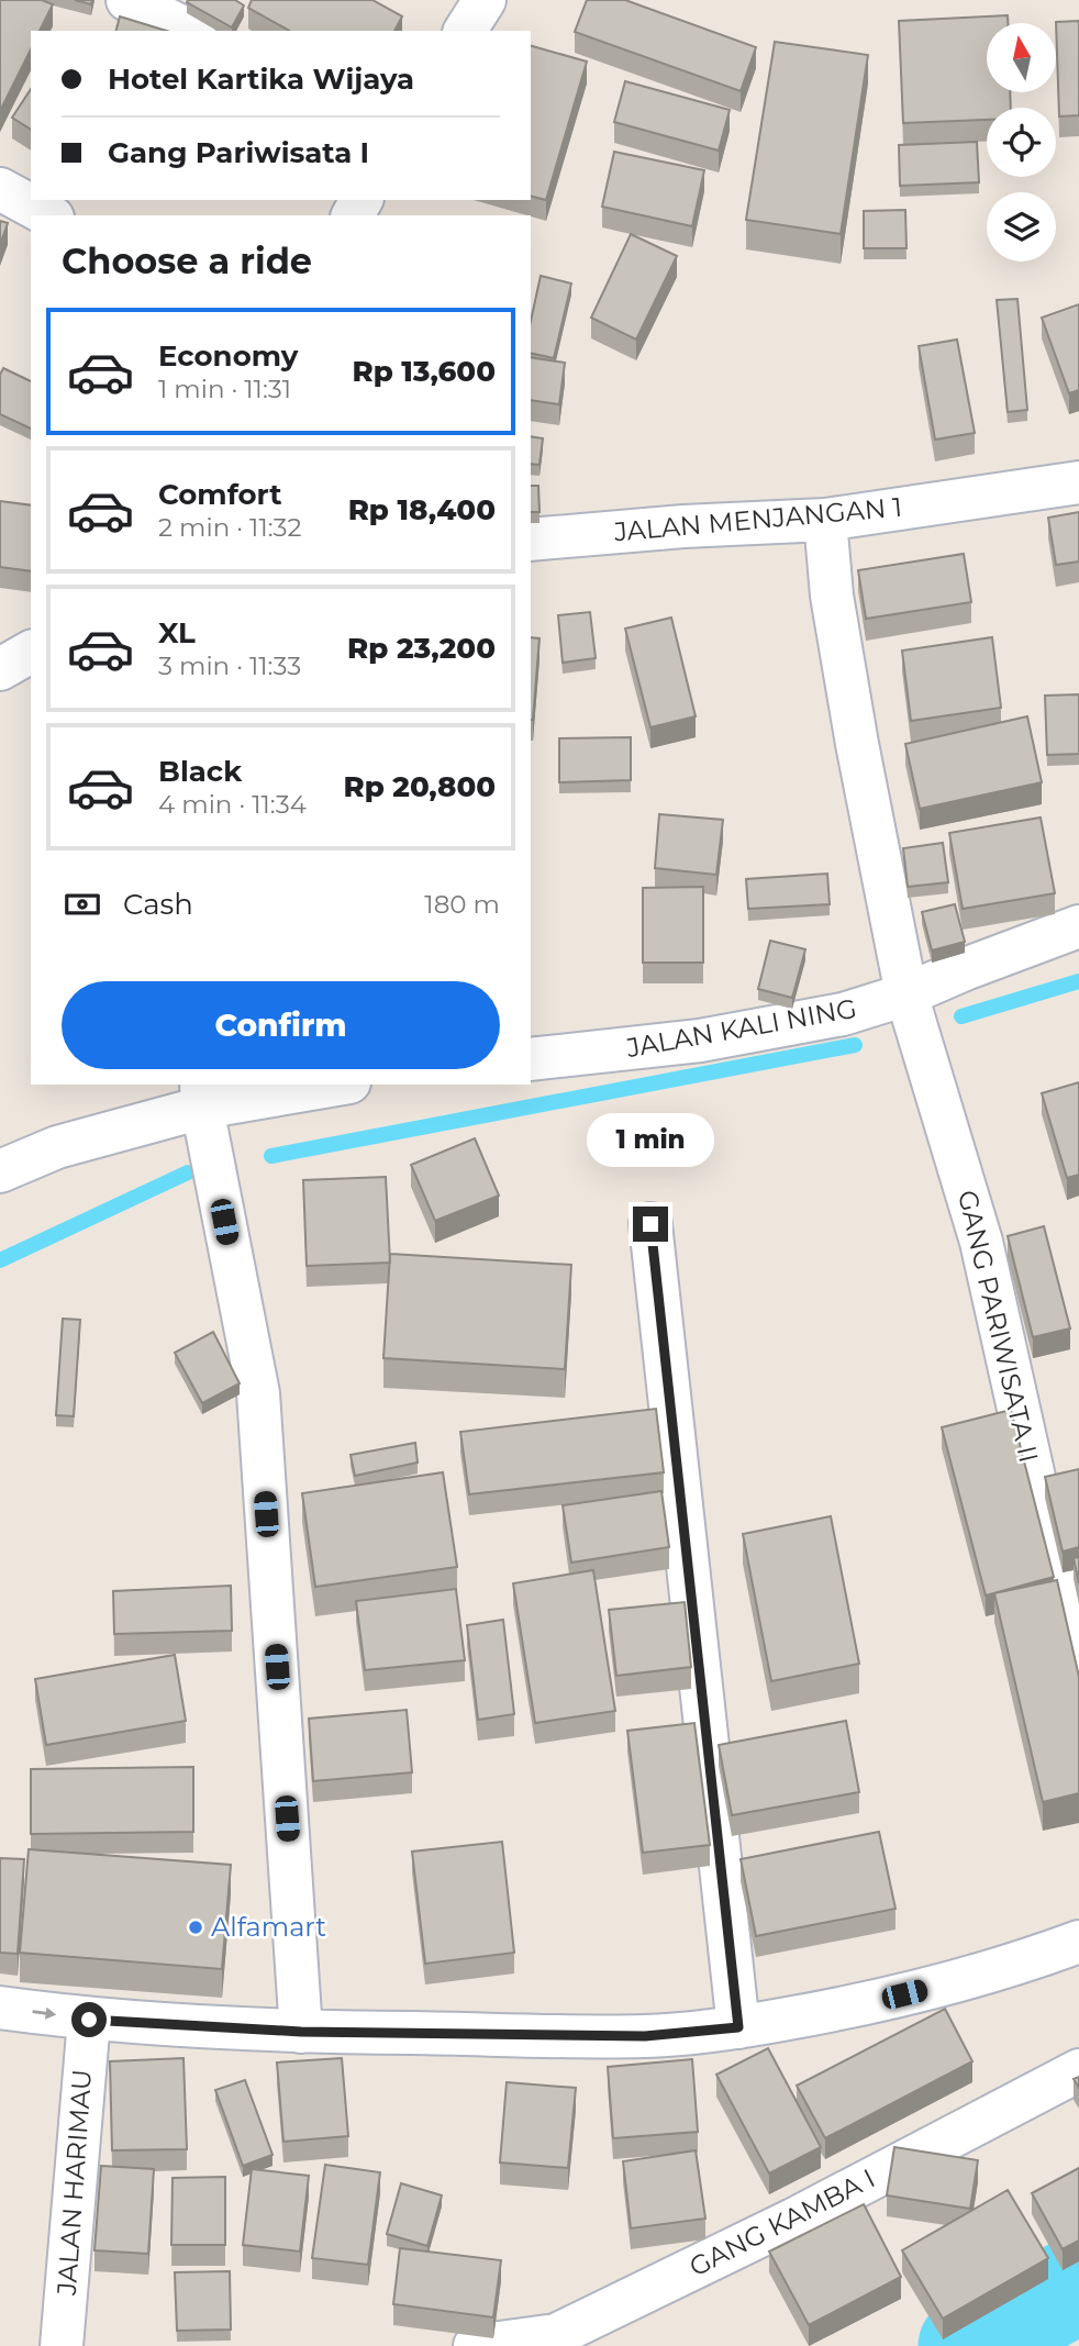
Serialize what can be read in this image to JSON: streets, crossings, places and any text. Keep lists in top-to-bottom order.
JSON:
{
  "streets": {
    "street": [
      "JALAN MENJANGAN 1",
      "JALAN KALI NING",
      "GANG PARIWISATA II",
      "JALAN HARIMAU",
      "GANG KAMBA I"
    ]
  },
  "crossings": [
    ["JALAN MENJANGAN 1", "GANG PARIWISATA II"],
    ["JALAN KALI NING", "GANG PARIWISATA II"]
  ],
  "places": ["Alfamart"],
  "north": "top",
  "page": {
    "banner": ["Hotel Kartika Wijaya", "Gang Pariwisata I"],
    "heading": "Choose a ride",
    "list": [
      {
        "name": "Economy",
        "note": "1 min · 11:31",
        "value": "Rp 13,600"
      },
      {
        "name": "Comfort",
        "note": "2 min · 11:32",
        "value": "Rp 18,400"
      },
      {
        "name": "XL",
        "note": "3 min · 11:33",
        "value": "Rp 23,200"
      },
      {
        "name": "Black",
        "note": "4 min · 11:34",
        "value": "Rp 20,800"
      }
    ],
    "pay": ["Cash", "180 m"],
    "buttons": "Confirm",
    "bubble": "1 min"
  }
}
